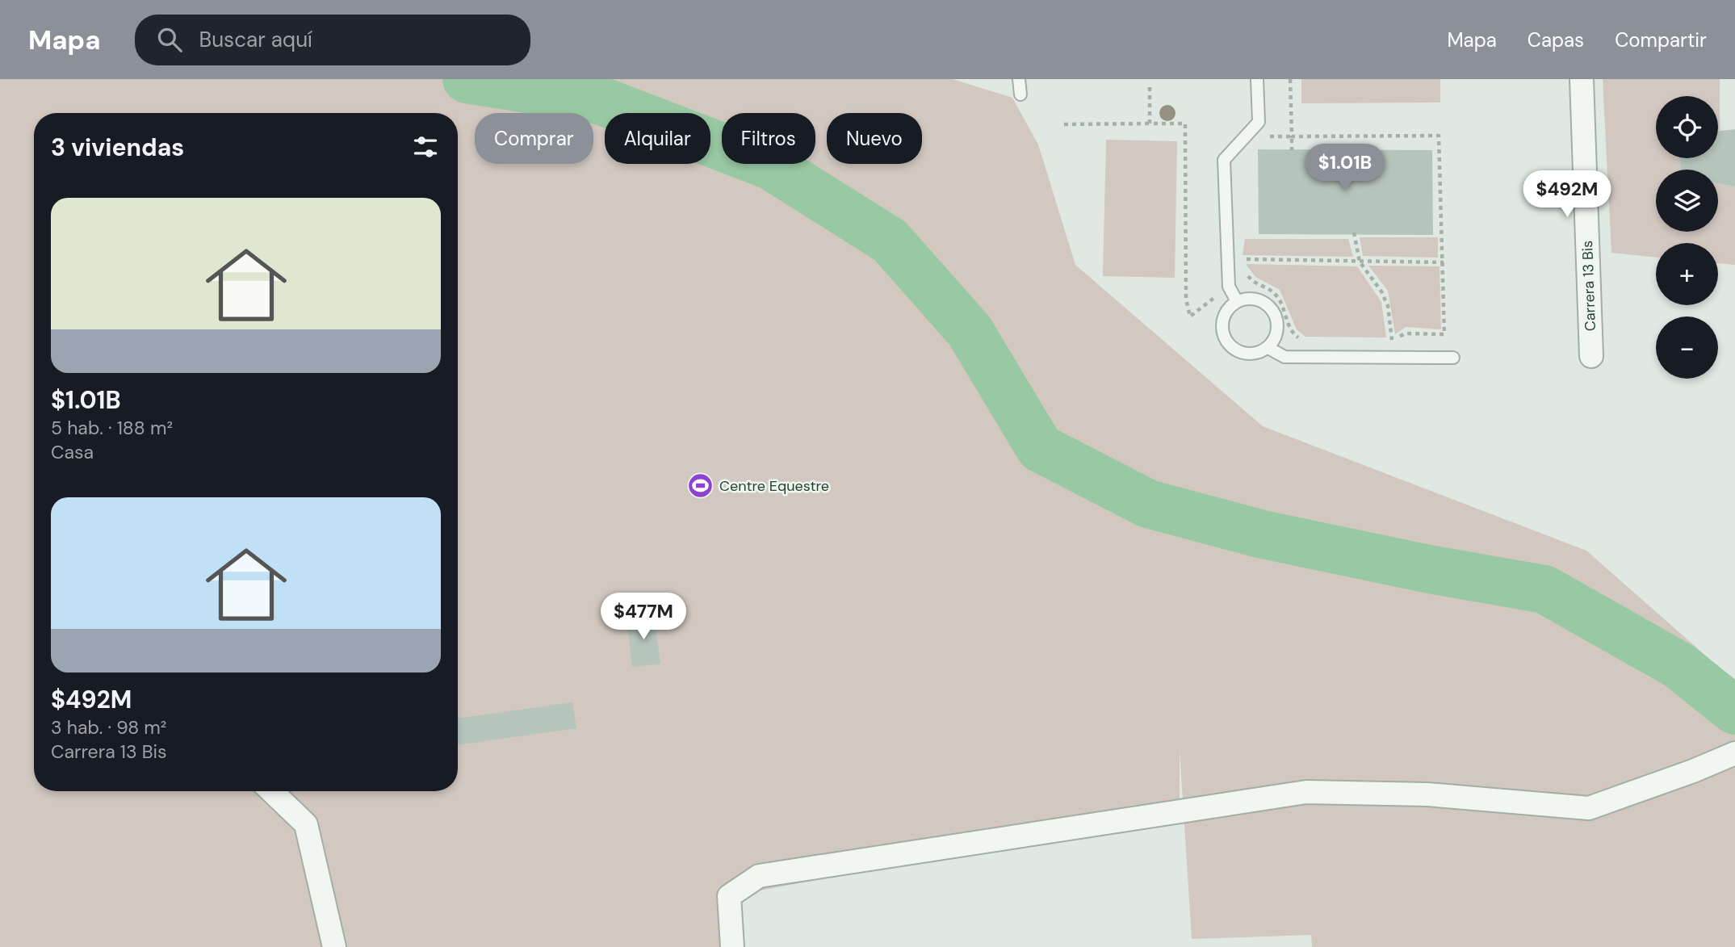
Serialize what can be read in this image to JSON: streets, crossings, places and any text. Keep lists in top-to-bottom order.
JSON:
{
  "streets": {
    "street": ["Carrera 13 Bis"]
  },
  "places": {
    "sports": ["Centre Equestre"]
  },
  "page": {
    "header": "Mapa",
    "search": "Buscar aquí",
    "nav": ["Mapa", "Capas", "Compartir"],
    "map_buttons": ["+", "−"],
    "chip": [
      "Comprar",
      "Alquilar",
      "Filtros",
      "Nuevo"
    ],
    "heading": "3 viviendas",
    "price": ["$1.01B", "$492M", "$477M"],
    "list": [
      {
        "name": "$1.01B",
        "note": "5 hab. · 188 m² · Casa"
      },
      {
        "name": "$492M",
        "note": "3 hab. · 98 m² · Carrera 13 Bis"
      }
    ]
  }
}
